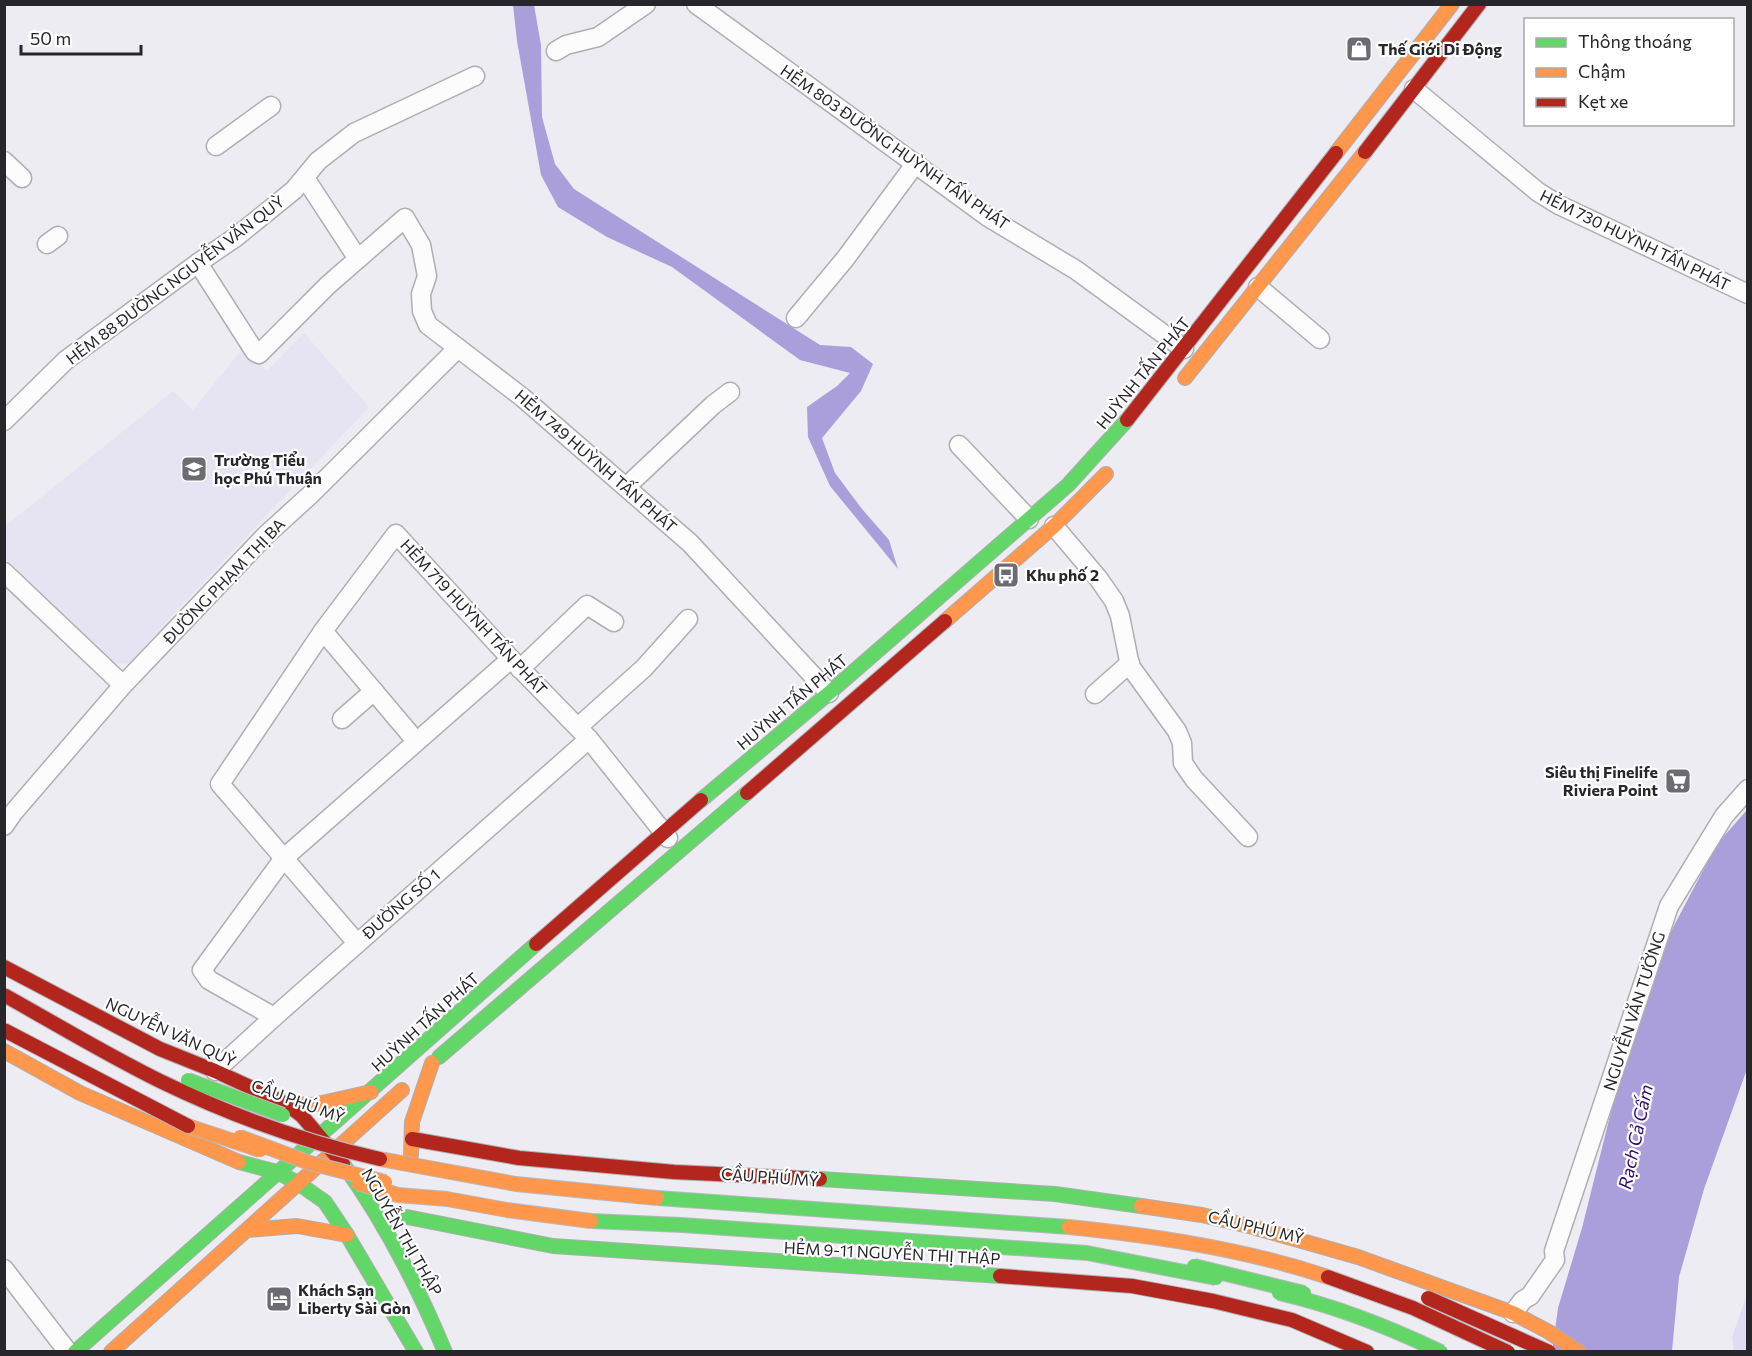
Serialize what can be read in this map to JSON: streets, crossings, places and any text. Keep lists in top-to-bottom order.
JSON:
{
  "streets": {
    "main road": [
      "HUỲNH TẤN PHÁT",
      "NGUYỄN VĂN QUỲ",
      "CẦU PHÚ MỸ",
      "NGUYỄN THỊ THẬP",
      "HẺM 9-11 NGUYỄN THỊ THẬP"
    ],
    "street": [
      "HẺM 803 ĐƯỜNG HUỲNH TẤN PHÁT",
      "HẺM 730 HUỲNH TẤN PHÁT",
      "HẺM 88 ĐƯỜNG NGUYỄN VĂN QUỲ",
      "HẺM 749 HUỲNH TẤN PHÁT",
      "ĐƯỜNG PHẠM THỊ BA",
      "HẺM 719 HUỲNH TẤN PHÁT",
      "ĐƯỜNG SỐ 1",
      "NGUYỄN VĂN TƯỞNG"
    ]
  },
  "crossings": [
    ["HẺM 803 ĐƯỜNG HUỲNH TẤN PHÁT", "HUỲNH TẤN PHÁT"],
    ["HUỲNH TẤN PHÁT", "HẺM 749 HUỲNH TẤN PHÁT"],
    ["HUỲNH TẤN PHÁT", "HẺM 719 HUỲNH TẤN PHÁT"],
    ["HUỲNH TẤN PHÁT", "NGUYỄN VĂN QUỲ"],
    ["HUỲNH TẤN PHÁT", "NGUYỄN THỊ THẬP"],
    ["HẺM 749 HUỲNH TẤN PHÁT", "ĐƯỜNG PHẠM THỊ BA"],
    ["HẺM 719 HUỲNH TẤN PHÁT", "ĐƯỜNG SỐ 1"],
    ["ĐƯỜNG SỐ 1", "NGUYỄN VĂN QUỲ"],
    ["NGUYỄN VĂN QUỲ", "NGUYỄN THỊ THẬP"]
  ],
  "water": ["Rạch Cả Cấm"],
  "places": {
    "shop": ["Thế Giới Di Động"],
    "school or university": ["Trường Tiểu học Phú Thuận"],
    "bus stop": ["Khu phố 2"],
    "supermarket": ["Siêu thị Finelife Riviera Point"],
    "hotel": ["Khách Sạn Liberty Sài Gòn"]
  },
  "legend": ["Thông thoáng", "Chậm", "Kẹt xe"],
  "scale_bar": "50 m"
}
